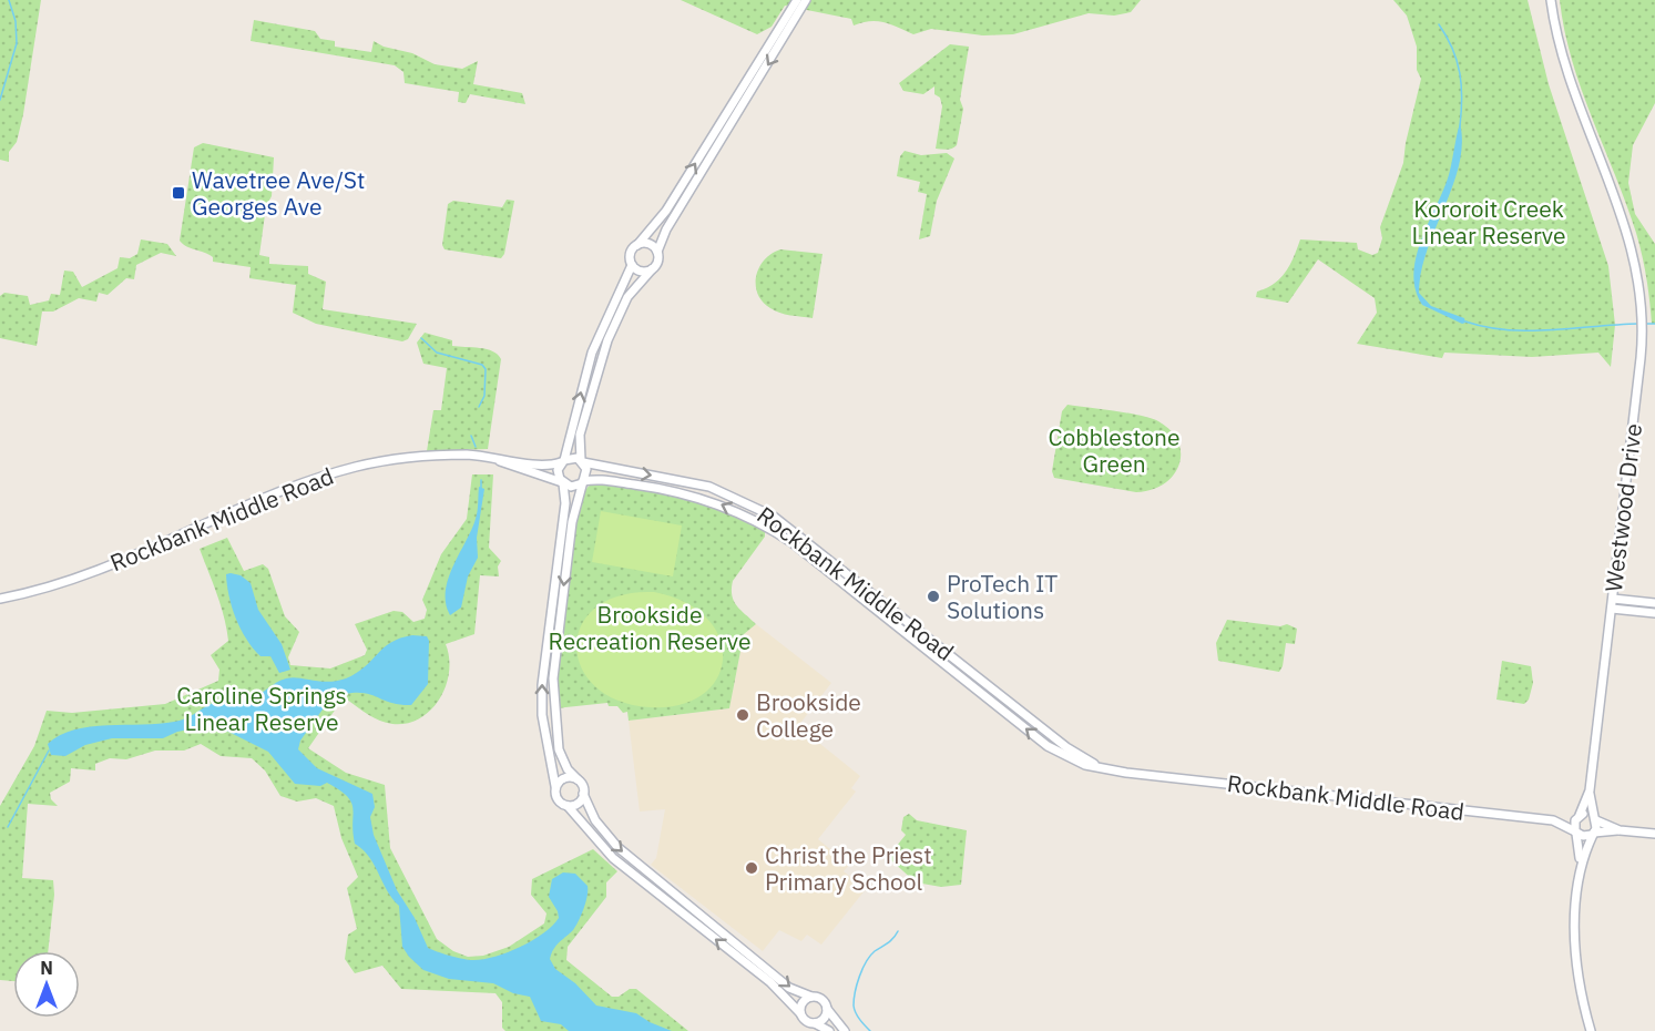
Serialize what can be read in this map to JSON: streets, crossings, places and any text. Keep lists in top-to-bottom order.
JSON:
{
  "streets": {
    "street": ["Westwood Drive", "Rockbank Middle Road"]
  },
  "crossings": [
    ["Westwood Drive", "Rockbank Middle Road"]
  ],
  "parks": [
    "Kororoit Creek Linear Reserve",
    "Cobblestone Green",
    "Brookside Recreation Reserve",
    "Caroline Springs Linear Reserve"
  ],
  "places": {
    "transit": ["Wavetree Ave/St Georges Ave"],
    "other": ["ProTech IT Solutions", "Brookside College", "Christ the Priest Primary School"]
  },
  "north": "top"
}
